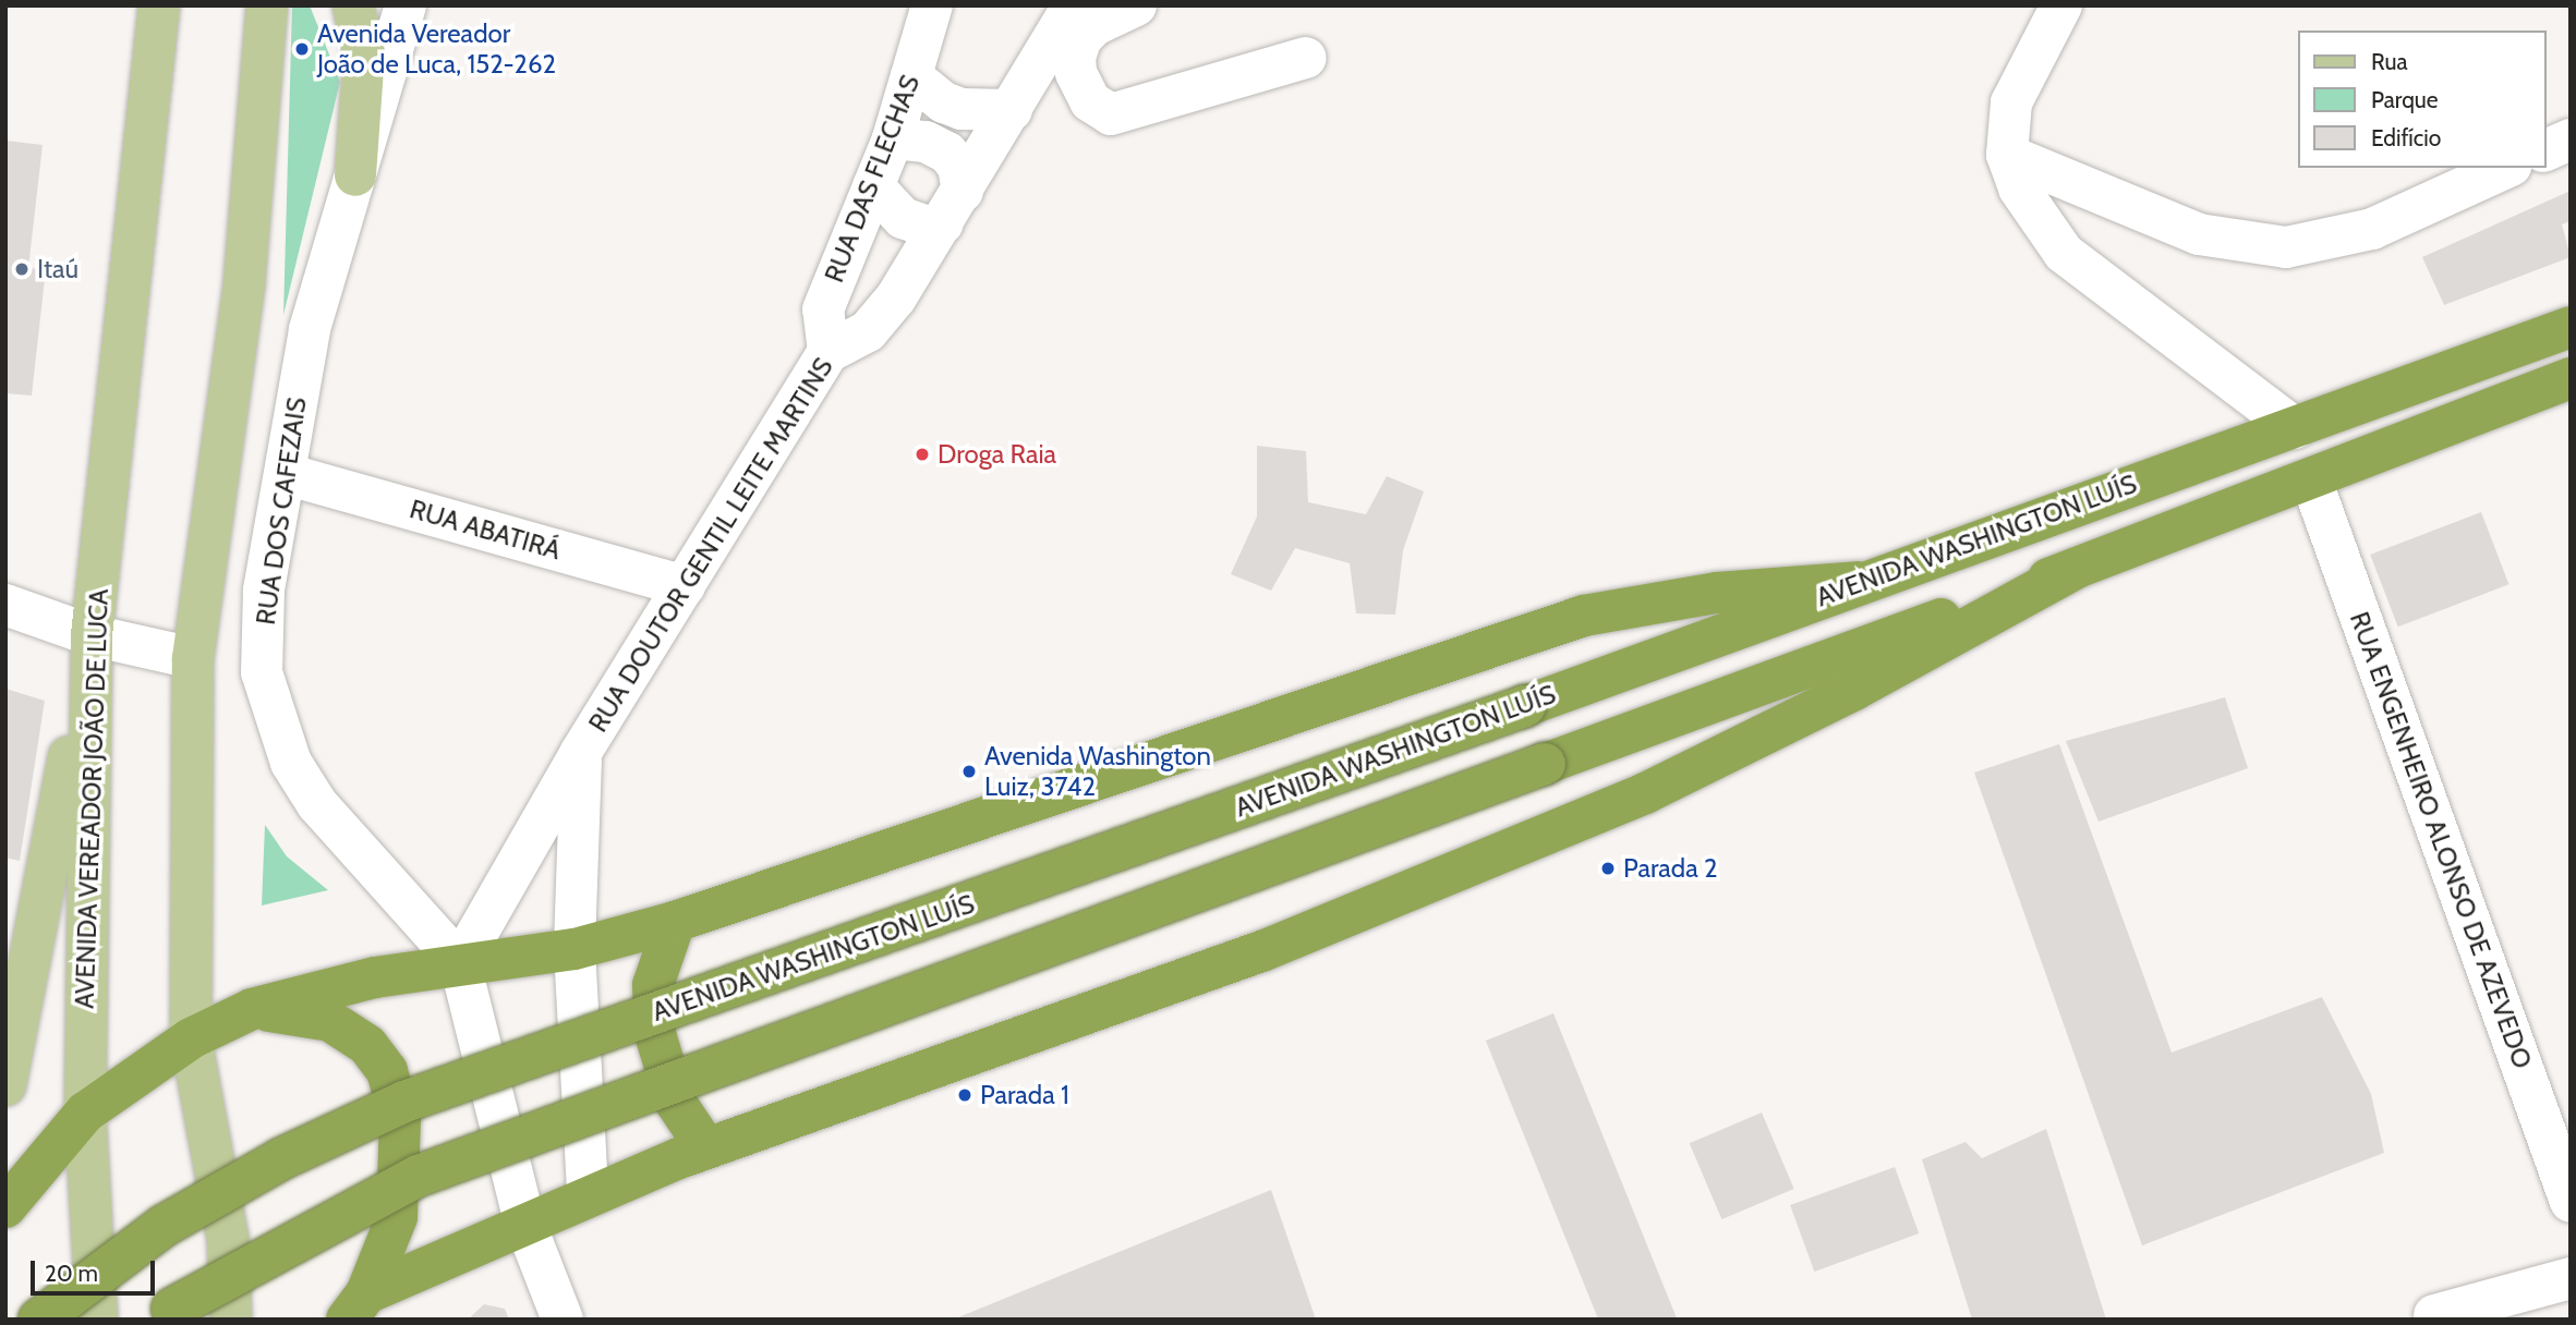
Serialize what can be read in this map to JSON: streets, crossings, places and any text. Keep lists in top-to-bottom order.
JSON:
{
  "streets": {
    "highway": ["AVENIDA WASHINGTON LUÍS"],
    "main road": ["AVENIDA VEREADOR JOÃO DE LUCA"],
    "street": [
      "RUA DAS FLECHAS",
      "RUA DOS CAFEZAIS",
      "RUA ABATIRÁ",
      "RUA DOUTOR GENTIL LEITE MARTINS",
      "RUA ENGENHEIRO ALONSO DE AZEVEDO"
    ]
  },
  "crossings": [
    ["RUA DAS FLECHAS", "RUA DOUTOR GENTIL LEITE MARTINS"],
    ["RUA DOS CAFEZAIS", "RUA ABATIRÁ"],
    ["RUA DOS CAFEZAIS", "RUA DOUTOR GENTIL LEITE MARTINS"],
    ["RUA ABATIRÁ", "RUA DOUTOR GENTIL LEITE MARTINS"]
  ],
  "places": [
    "Avenida Vereador João de Luca, 152-262",
    "Itaú",
    "Droga Raia",
    "Avenida Washington Luiz, 3742",
    "Parada 2",
    "Parada 1"
  ],
  "legend": ["Rua", "Parque", "Edifício"],
  "scale_bar": "20 m"
}
